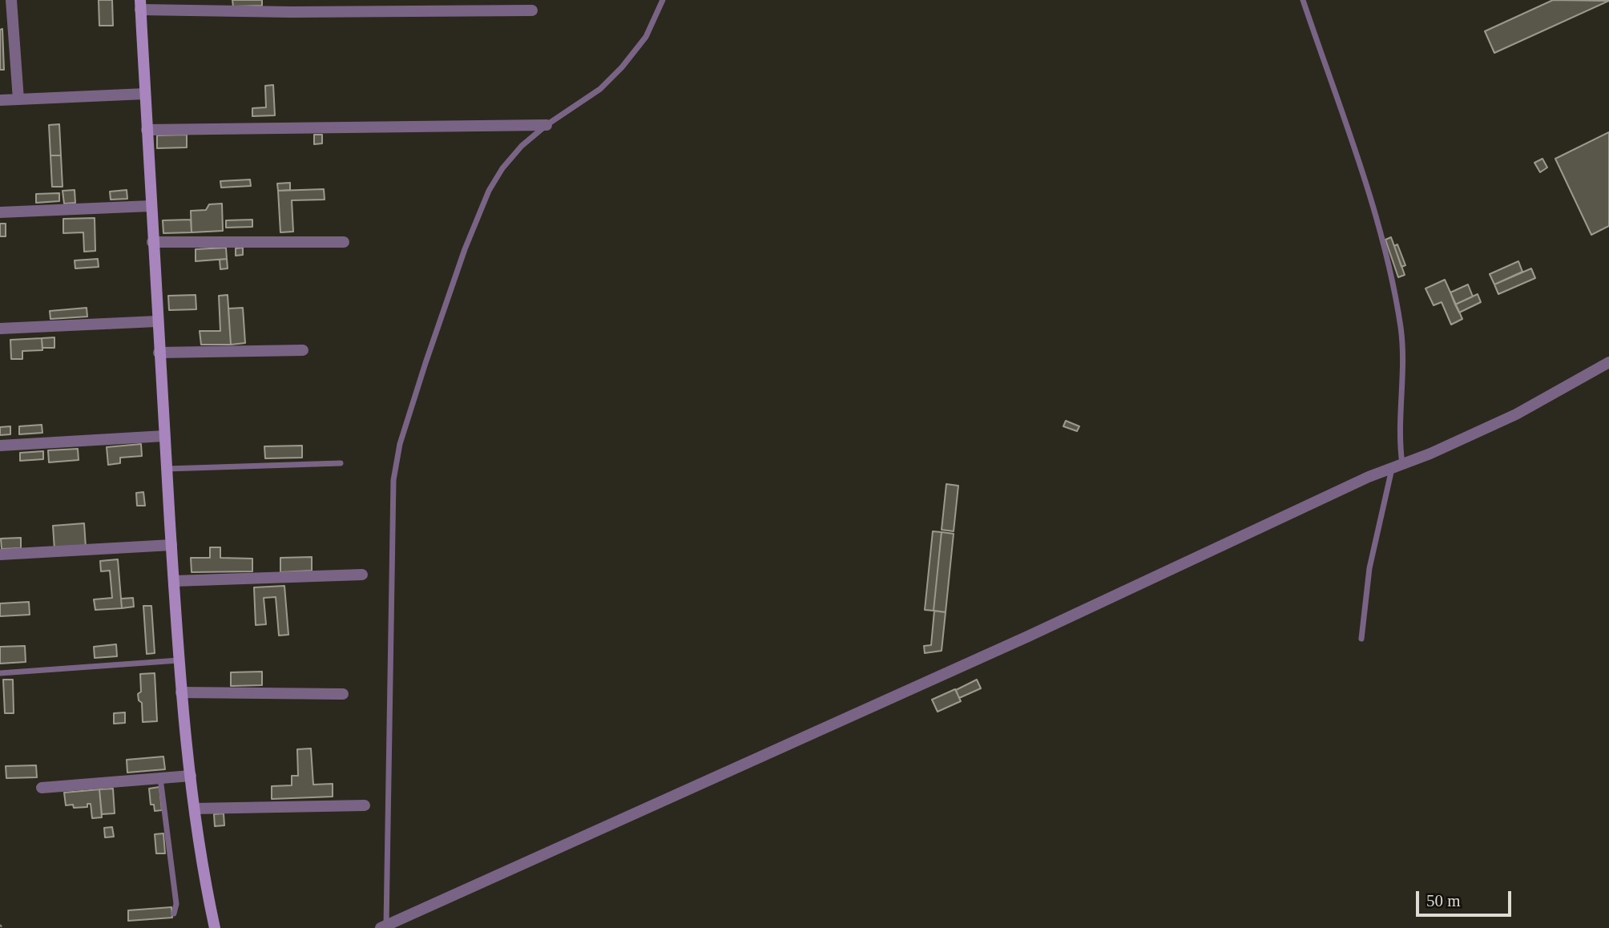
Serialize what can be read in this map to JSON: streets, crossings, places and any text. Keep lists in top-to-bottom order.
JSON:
{
  "scale_bar": "50 m"
}
